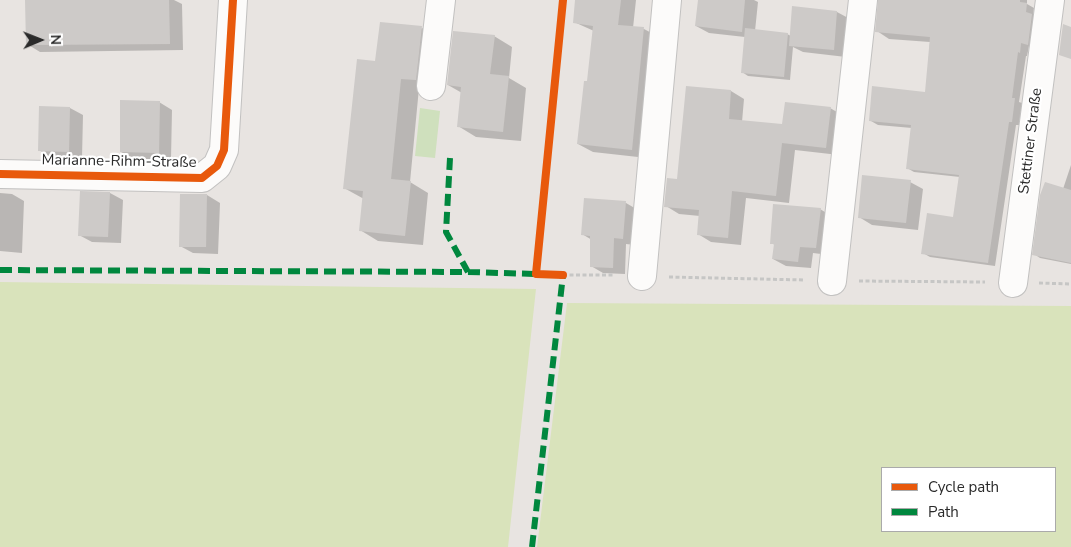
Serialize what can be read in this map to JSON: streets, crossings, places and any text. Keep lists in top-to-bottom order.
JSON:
{
  "streets": {
    "street": ["Stettiner Straße", "Marianne-Rihm-Straße"]
  },
  "legend": ["Cycle path", "Path"],
  "north": "right"
}
